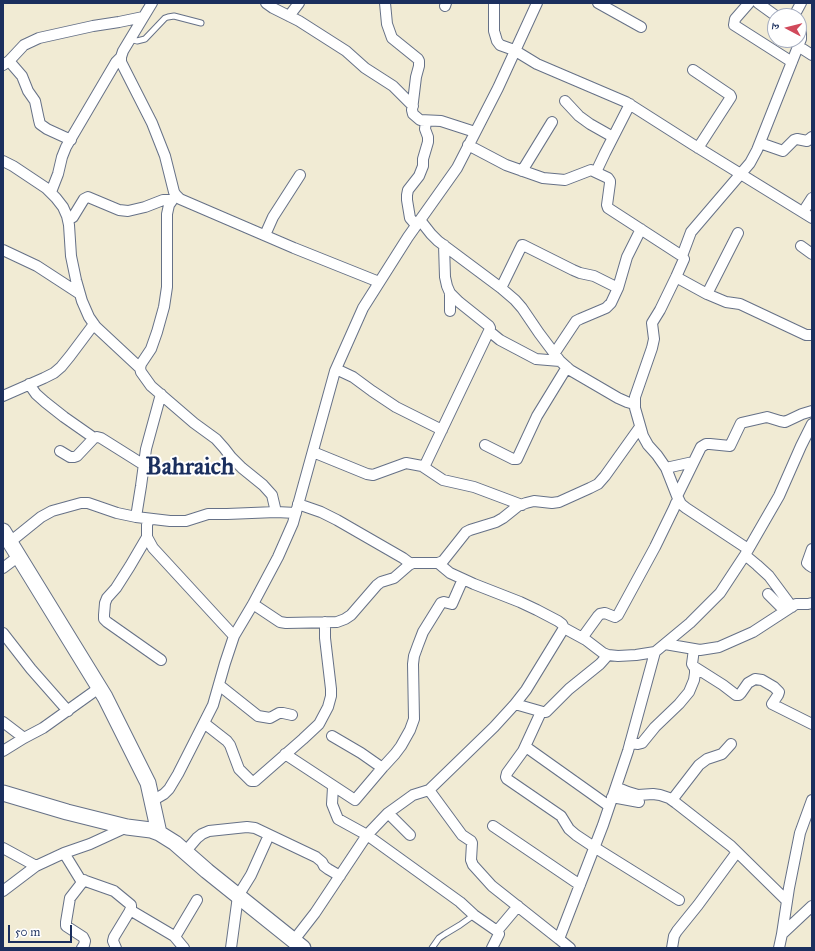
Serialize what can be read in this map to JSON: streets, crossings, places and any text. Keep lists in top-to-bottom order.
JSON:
{
  "districts": ["Bahraich"],
  "scale_bar": "50 m",
  "north": "left"
}
